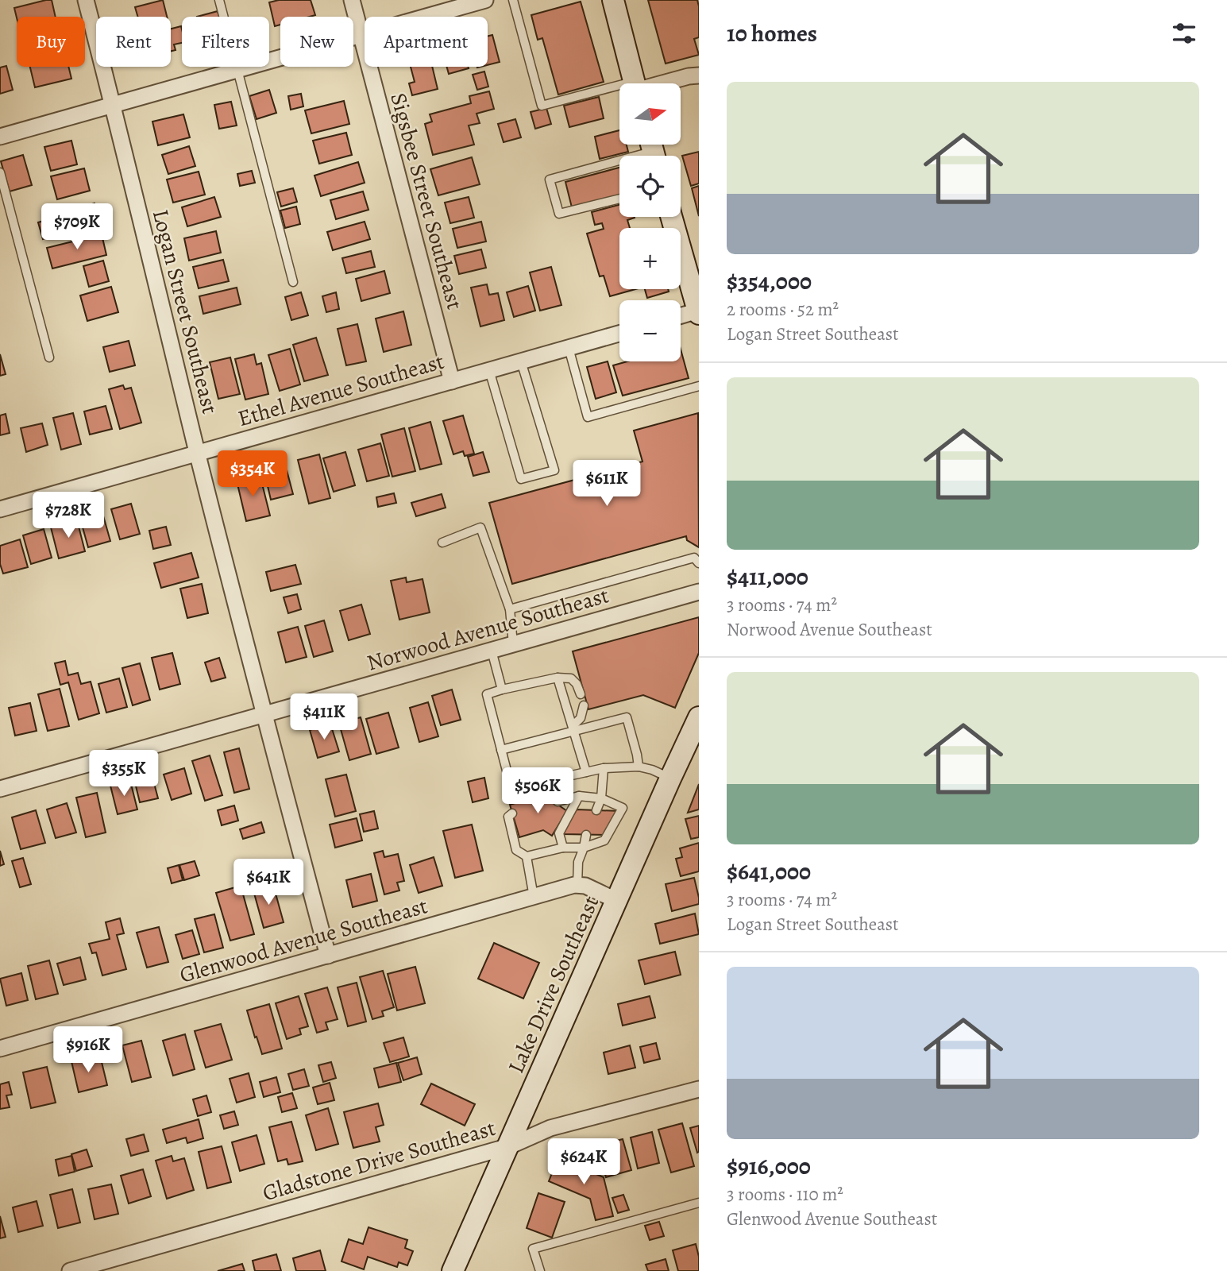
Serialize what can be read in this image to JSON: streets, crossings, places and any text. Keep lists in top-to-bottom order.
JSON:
{
  "streets": {
    "main road": ["Lake Drive Southeast"],
    "street": [
      "Sigsbee Street Southeast",
      "Logan Street Southeast",
      "Ethel Avenue Southeast",
      "Norwood Avenue Southeast",
      "Glenwood Avenue Southeast",
      "Gladstone Drive Southeast"
    ]
  },
  "crossings": [
    ["Sigsbee Street Southeast", "Ethel Avenue Southeast"],
    ["Logan Street Southeast", "Ethel Avenue Southeast"],
    ["Logan Street Southeast", "Norwood Avenue Southeast"],
    ["Logan Street Southeast", "Glenwood Avenue Southeast"],
    ["Lake Drive Southeast", "Gladstone Drive Southeast"]
  ],
  "north": "right",
  "page": {
    "heading": "10 homes",
    "chip": [
      "Buy",
      "Rent",
      "Filters",
      "New",
      "Apartment"
    ],
    "list": [
      {
        "name": "$354,000",
        "note": "2 rooms · 52 m² · Logan Street Southeast"
      },
      {
        "name": "$411,000",
        "note": "3 rooms · 74 m² · Norwood Avenue Southeast"
      },
      {
        "name": "$641,000",
        "note": "3 rooms · 74 m² · Logan Street Southeast"
      },
      {
        "name": "$916,000",
        "note": "3 rooms · 110 m² · Glenwood Avenue Southeast"
      }
    ],
    "map_buttons": ["+", "−"],
    "price": [
      "$709K",
      "$354K",
      "$611K",
      "$728K",
      "$411K",
      "$355K",
      "$506K",
      "$641K",
      "$916K",
      "$624K"
    ]
  }
}
